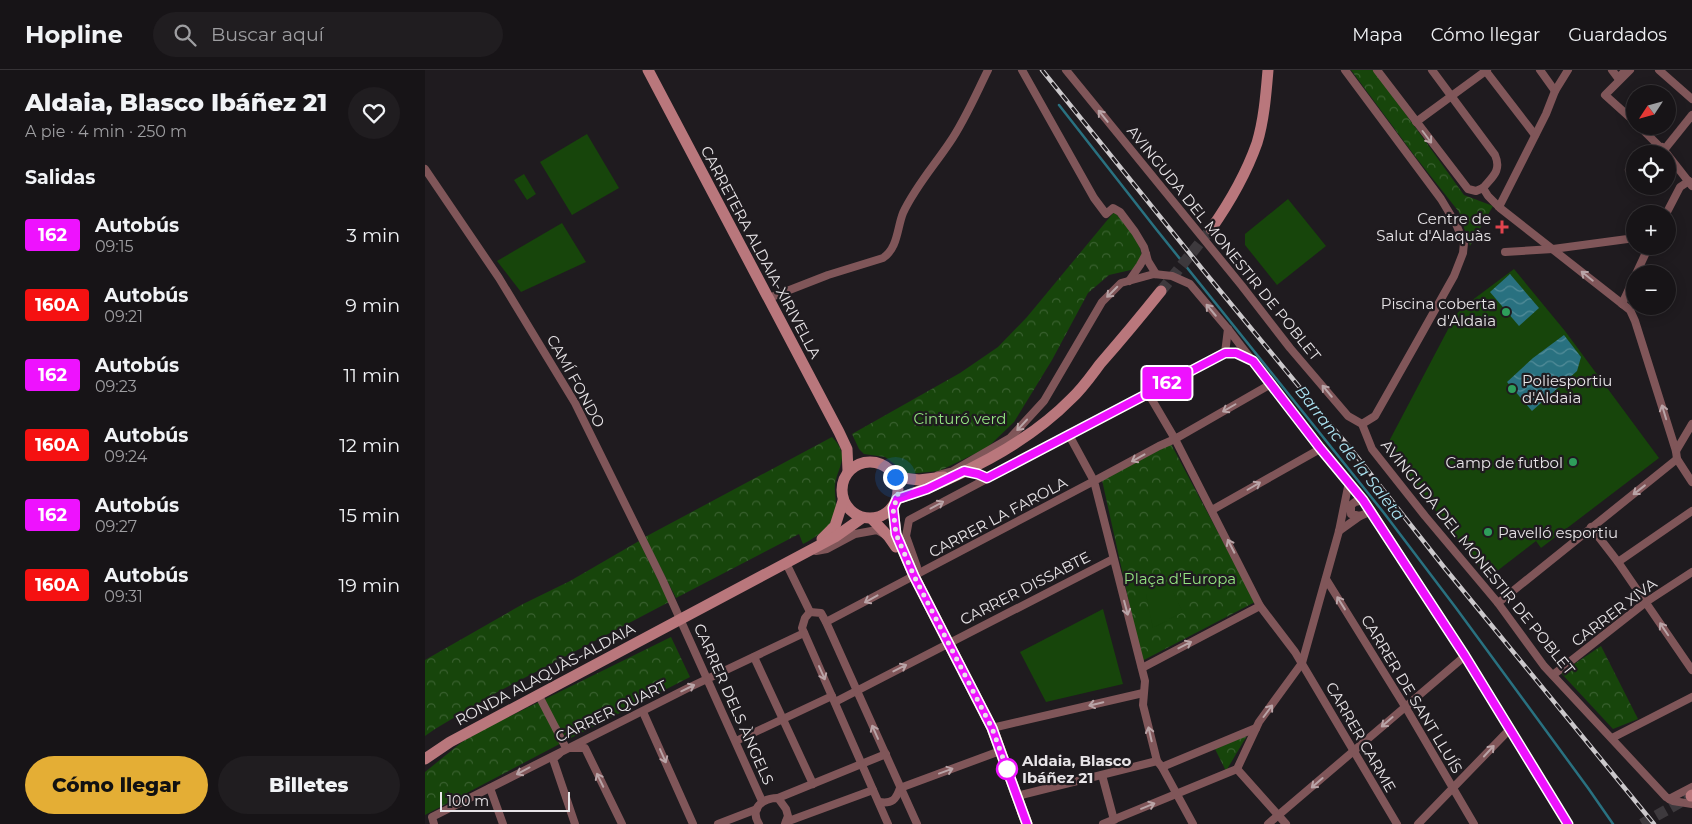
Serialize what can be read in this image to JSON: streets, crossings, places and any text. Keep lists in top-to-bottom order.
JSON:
{
  "streets": {
    "street": [
      "AVINGUDA DEL MONESTIR DE POBLET",
      "CARRETERA ALDAIA-XIRIVELLA",
      "CAMÍ FONDO",
      "CARRER LA FAROLA",
      "CARRER DISSABTE",
      "CARRER XIVA",
      "RONDA ALAQUÀS-ALDAIA",
      "CARRER DE SANT LLUÍS",
      "CARRER DELS ÀNGELS",
      "CARRER QUART",
      "CARRER CARME"
    ]
  },
  "crossings": [
    ["AVINGUDA DEL MONESTIR DE POBLET", "CARRER XIVA"],
    ["CARRETERA ALDAIA-XIRIVELLA", "RONDA ALAQUÀS-ALDAIA"],
    ["CAMÍ FONDO", "RONDA ALAQUÀS-ALDAIA"],
    ["CAMÍ FONDO", "CARRER DELS ÀNGELS"],
    ["CARRER DISSABTE", "CARRER DELS ÀNGELS"],
    ["RONDA ALAQUÀS-ALDAIA", "CARRER DELS ÀNGELS"],
    ["CARRER DELS ÀNGELS", "CARRER QUART"]
  ],
  "one_way": ["CARRER DE SANT LLUÍS"],
  "water": ["Barranc de la Saleta"],
  "parks": ["Cinturó verd", "Plaça d'Europa"],
  "places": {
    "health": ["Centre de Salut d'Alaquàs"],
    "other": [
      "Piscina coberta d'Aldaia",
      "Poliesportiu d'Aldaia",
      "Camp de futbol",
      "Pavelló esportiu",
      "Aldaia, Blasco Ibáñez 21"
    ]
  },
  "lines": ["bus line 162"],
  "scale_bar": "100 m",
  "north": "bottom left",
  "page": {
    "header": "Hopline",
    "search": "Buscar aquí",
    "nav": ["Mapa", "Cómo llegar", "Guardados"],
    "heading": [
      ["Aldaia, Blasco Ibáñez 21", "A pie · 4 min · 250 m"],
      "Salidas"
    ],
    "on_map": "162",
    "map_buttons": ["+", "−"],
    "list": [
      {
        "mark": "162",
        "name": "Autobús",
        "note": "09:15",
        "value": "3 min"
      },
      {
        "mark": "160A",
        "name": "Autobús",
        "note": "09:21",
        "value": "9 min"
      },
      {
        "mark": "162",
        "name": "Autobús",
        "note": "09:23",
        "value": "11 min"
      },
      {
        "mark": "160A",
        "name": "Autobús",
        "note": "09:24",
        "value": "12 min"
      },
      {
        "mark": "162",
        "name": "Autobús",
        "note": "09:27",
        "value": "15 min"
      },
      {
        "mark": "160A",
        "name": "Autobús",
        "note": "09:31",
        "value": "19 min"
      }
    ],
    "buttons": ["Cómo llegar", "Billetes"],
    "scale": "100 m"
  }
}
